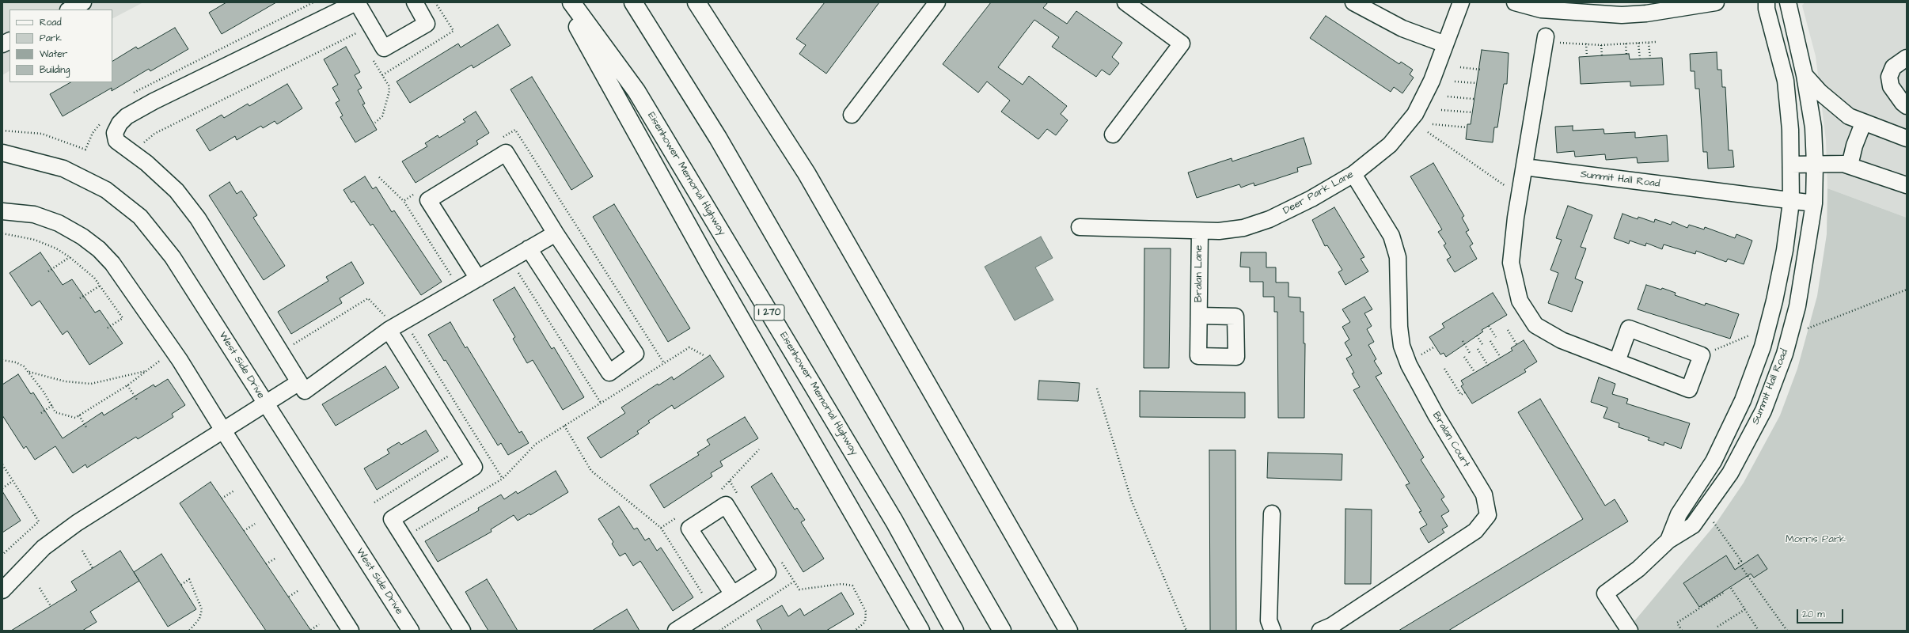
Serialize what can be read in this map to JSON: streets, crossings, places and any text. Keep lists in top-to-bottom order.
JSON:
{
  "streets": {
    "highway": ["Eisenhower Memorial Highway", "I 270"],
    "street": [
      "Summit Hall Road",
      "Deer Park Lane",
      "Bralan Lane",
      "West Side Drive",
      "Bralan Court"
    ]
  },
  "crossings": [
    ["Deer Park Lane", "Bralan Lane"],
    ["Deer Park Lane", "Bralan Court"]
  ],
  "parks": ["Morris Park"],
  "legend": [
    "Road",
    "Park",
    "Water",
    "Building"
  ],
  "scale_bar": "20 m"
}
